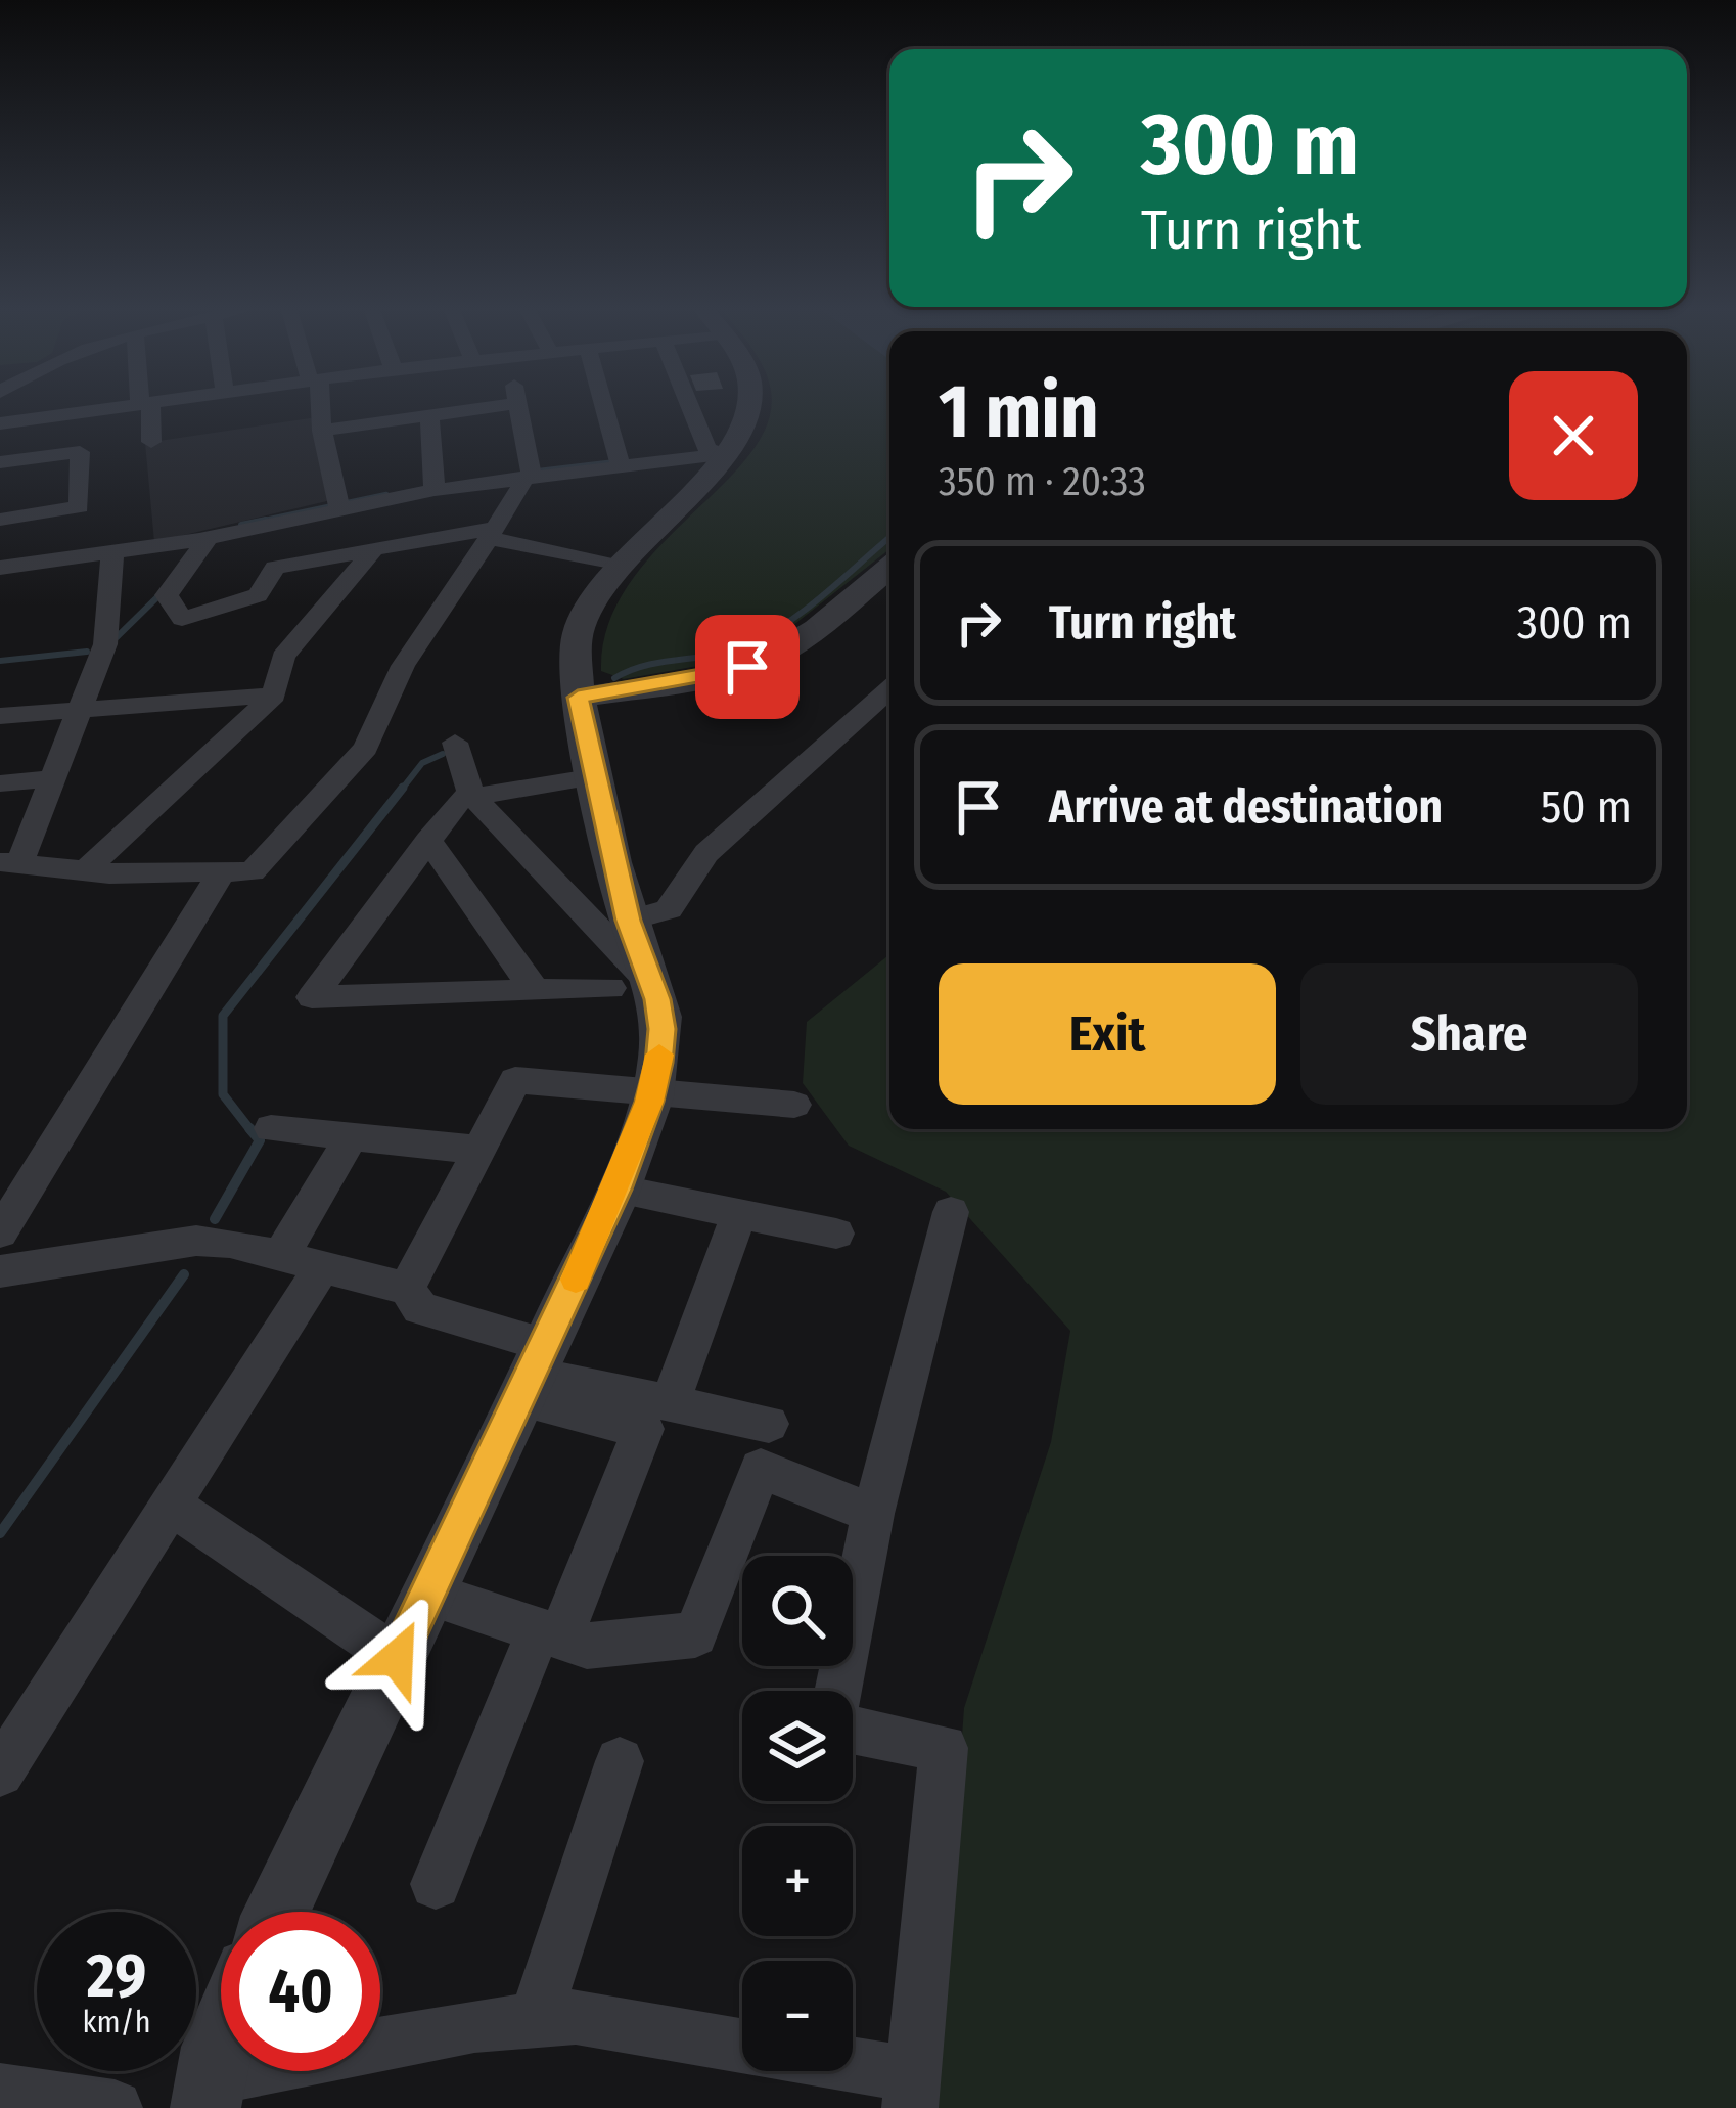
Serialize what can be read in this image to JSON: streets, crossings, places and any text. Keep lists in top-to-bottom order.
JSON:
{
  "page": {
    "turn": ["300 m", "Turn right"],
    "heading": ["1 min", "350 m · 20:33"],
    "list": [
      {
        "name": "Turn right",
        "value": "300 m"
      },
      {
        "name": "Arrive at destination",
        "value": "50 m"
      }
    ],
    "buttons": ["Exit", "Share"],
    "map_buttons": ["+", "−"],
    "speed": "29 km/h",
    "limit": "40"
  }
}
